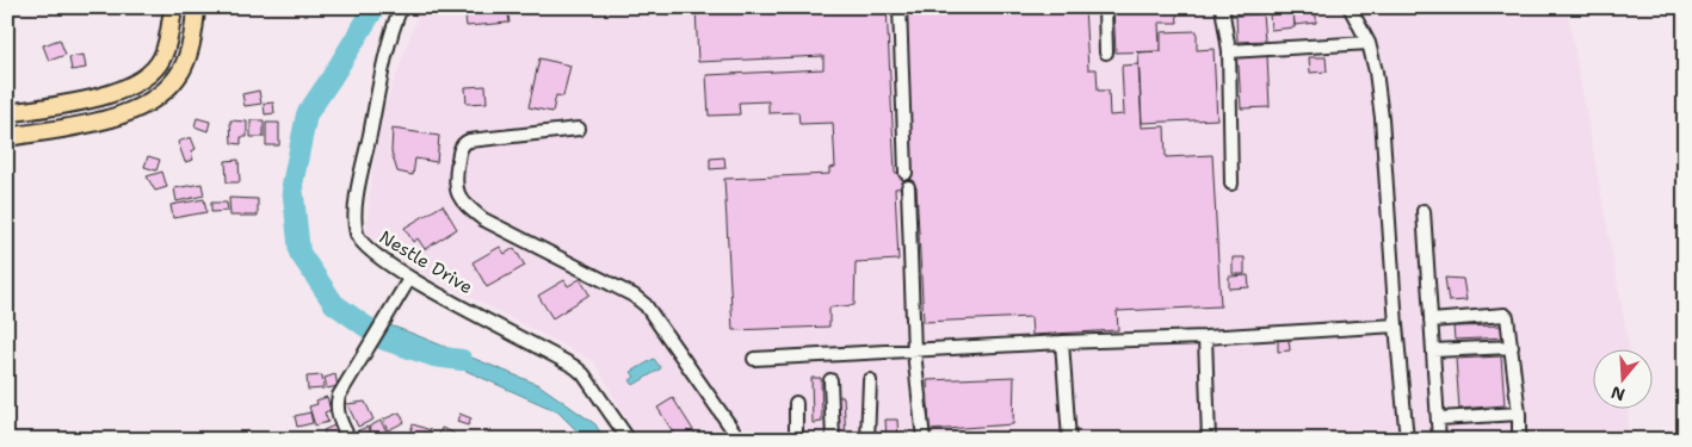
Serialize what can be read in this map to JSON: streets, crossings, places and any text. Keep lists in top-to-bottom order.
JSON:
{
  "streets": {
    "street": ["Nestle Drive"]
  },
  "north": "bottom"
}
